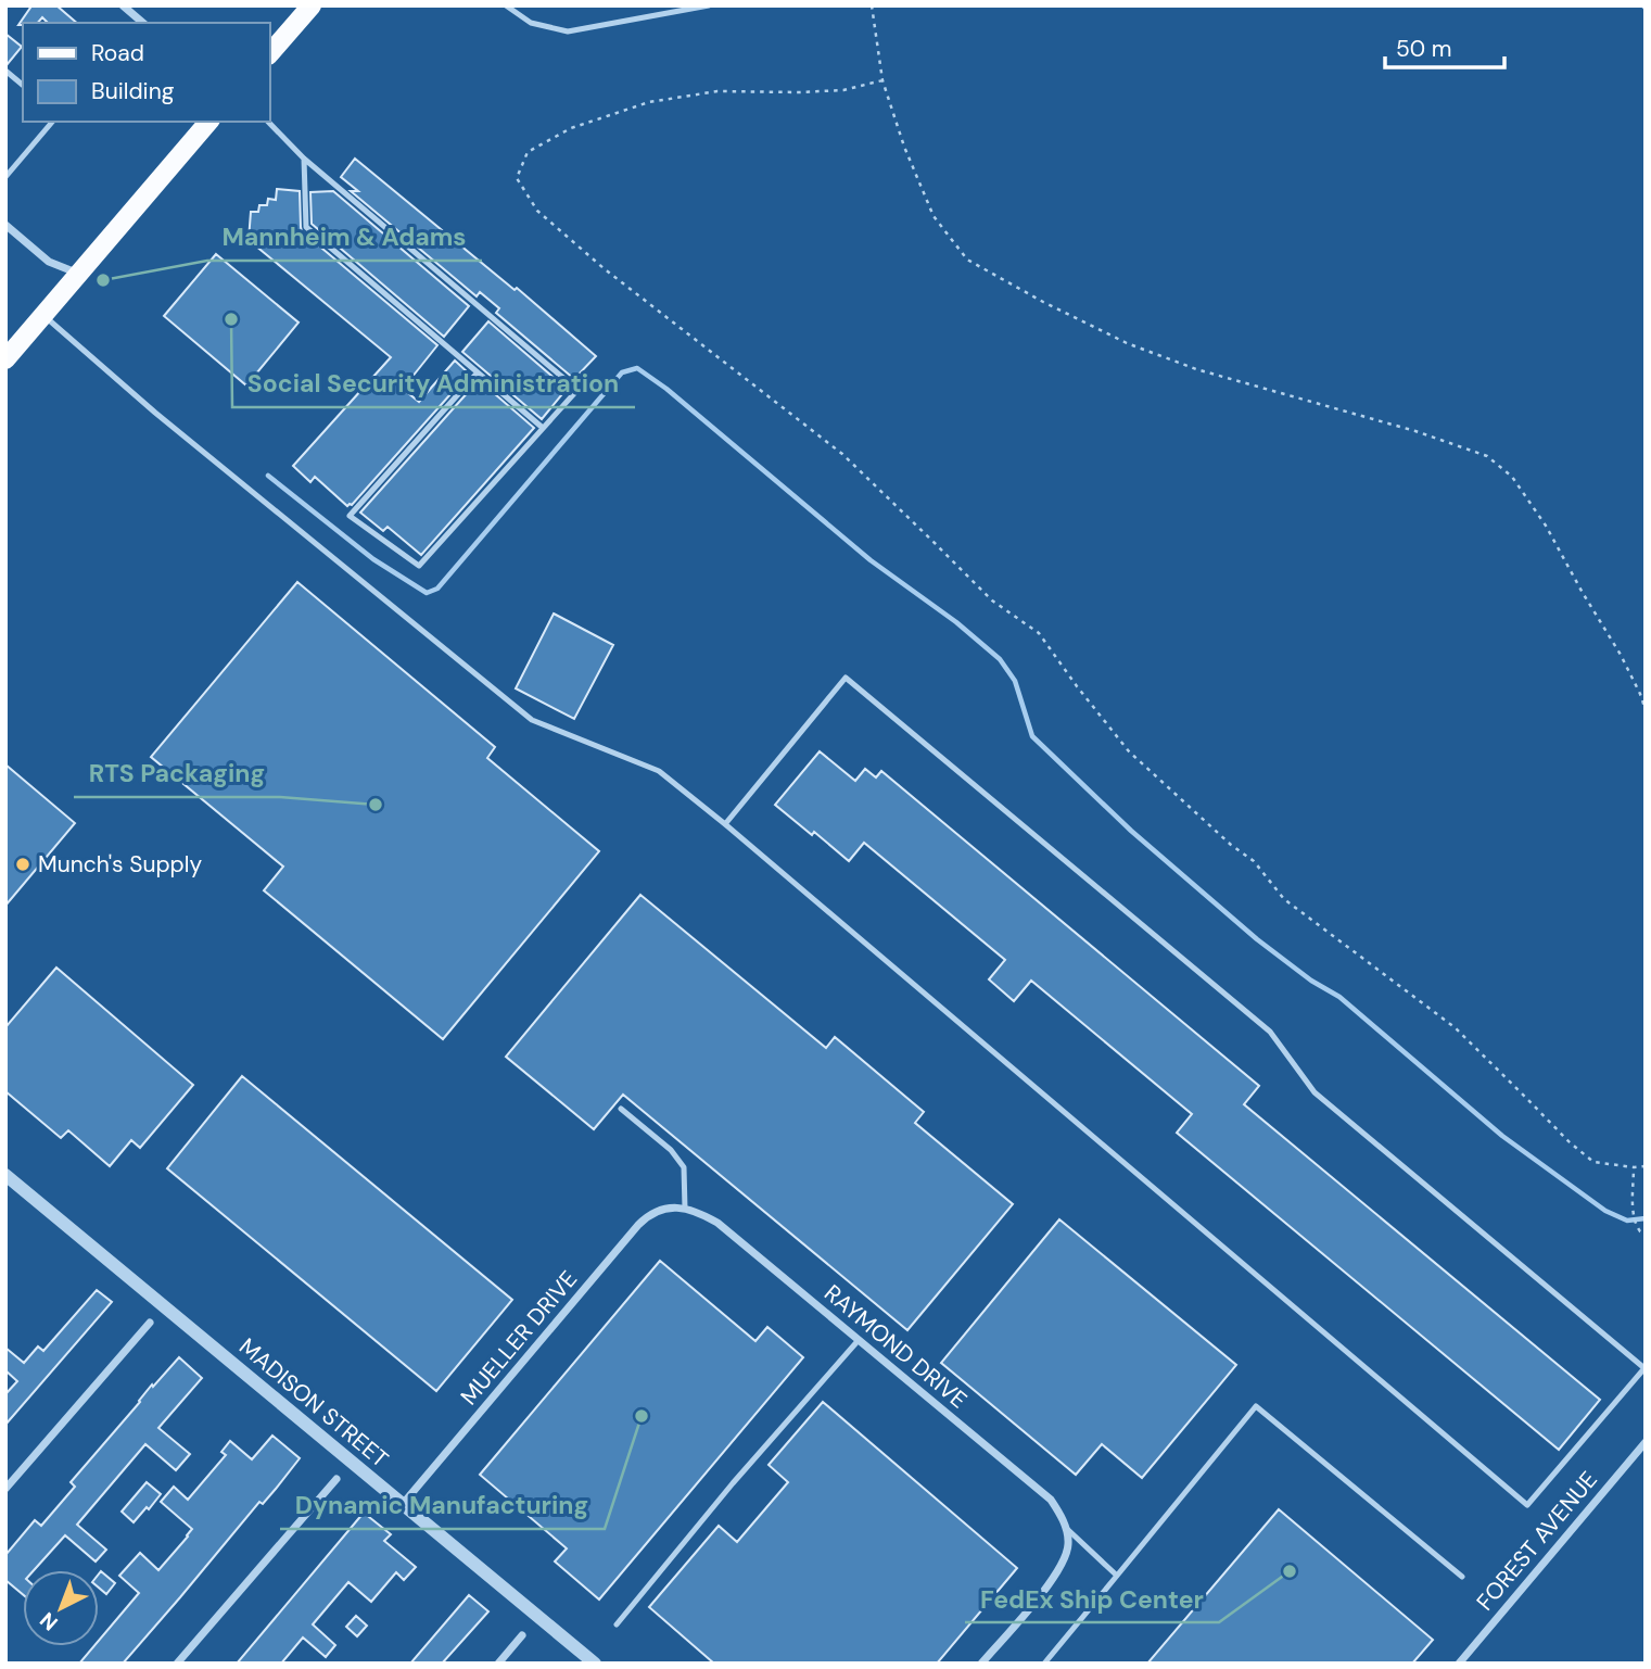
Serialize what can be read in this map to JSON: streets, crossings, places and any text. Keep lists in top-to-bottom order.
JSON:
{
  "streets": {
    "street": [
      "MUELLER DRIVE",
      "RAYMOND DRIVE",
      "MADISON STREET",
      "FOREST AVENUE"
    ]
  },
  "crossings": [
    ["MUELLER DRIVE", "RAYMOND DRIVE"],
    ["MUELLER DRIVE", "MADISON STREET"]
  ],
  "places": [
    "Mannheim & Adams",
    "Social Security Administration",
    "RTS Packaging",
    "Munch's Supply",
    "Dynamic Manufacturing",
    "FedEx Ship Center"
  ],
  "legend": ["Road", "Building"],
  "scale_bar": "50 m",
  "north": "bottom left"
}
